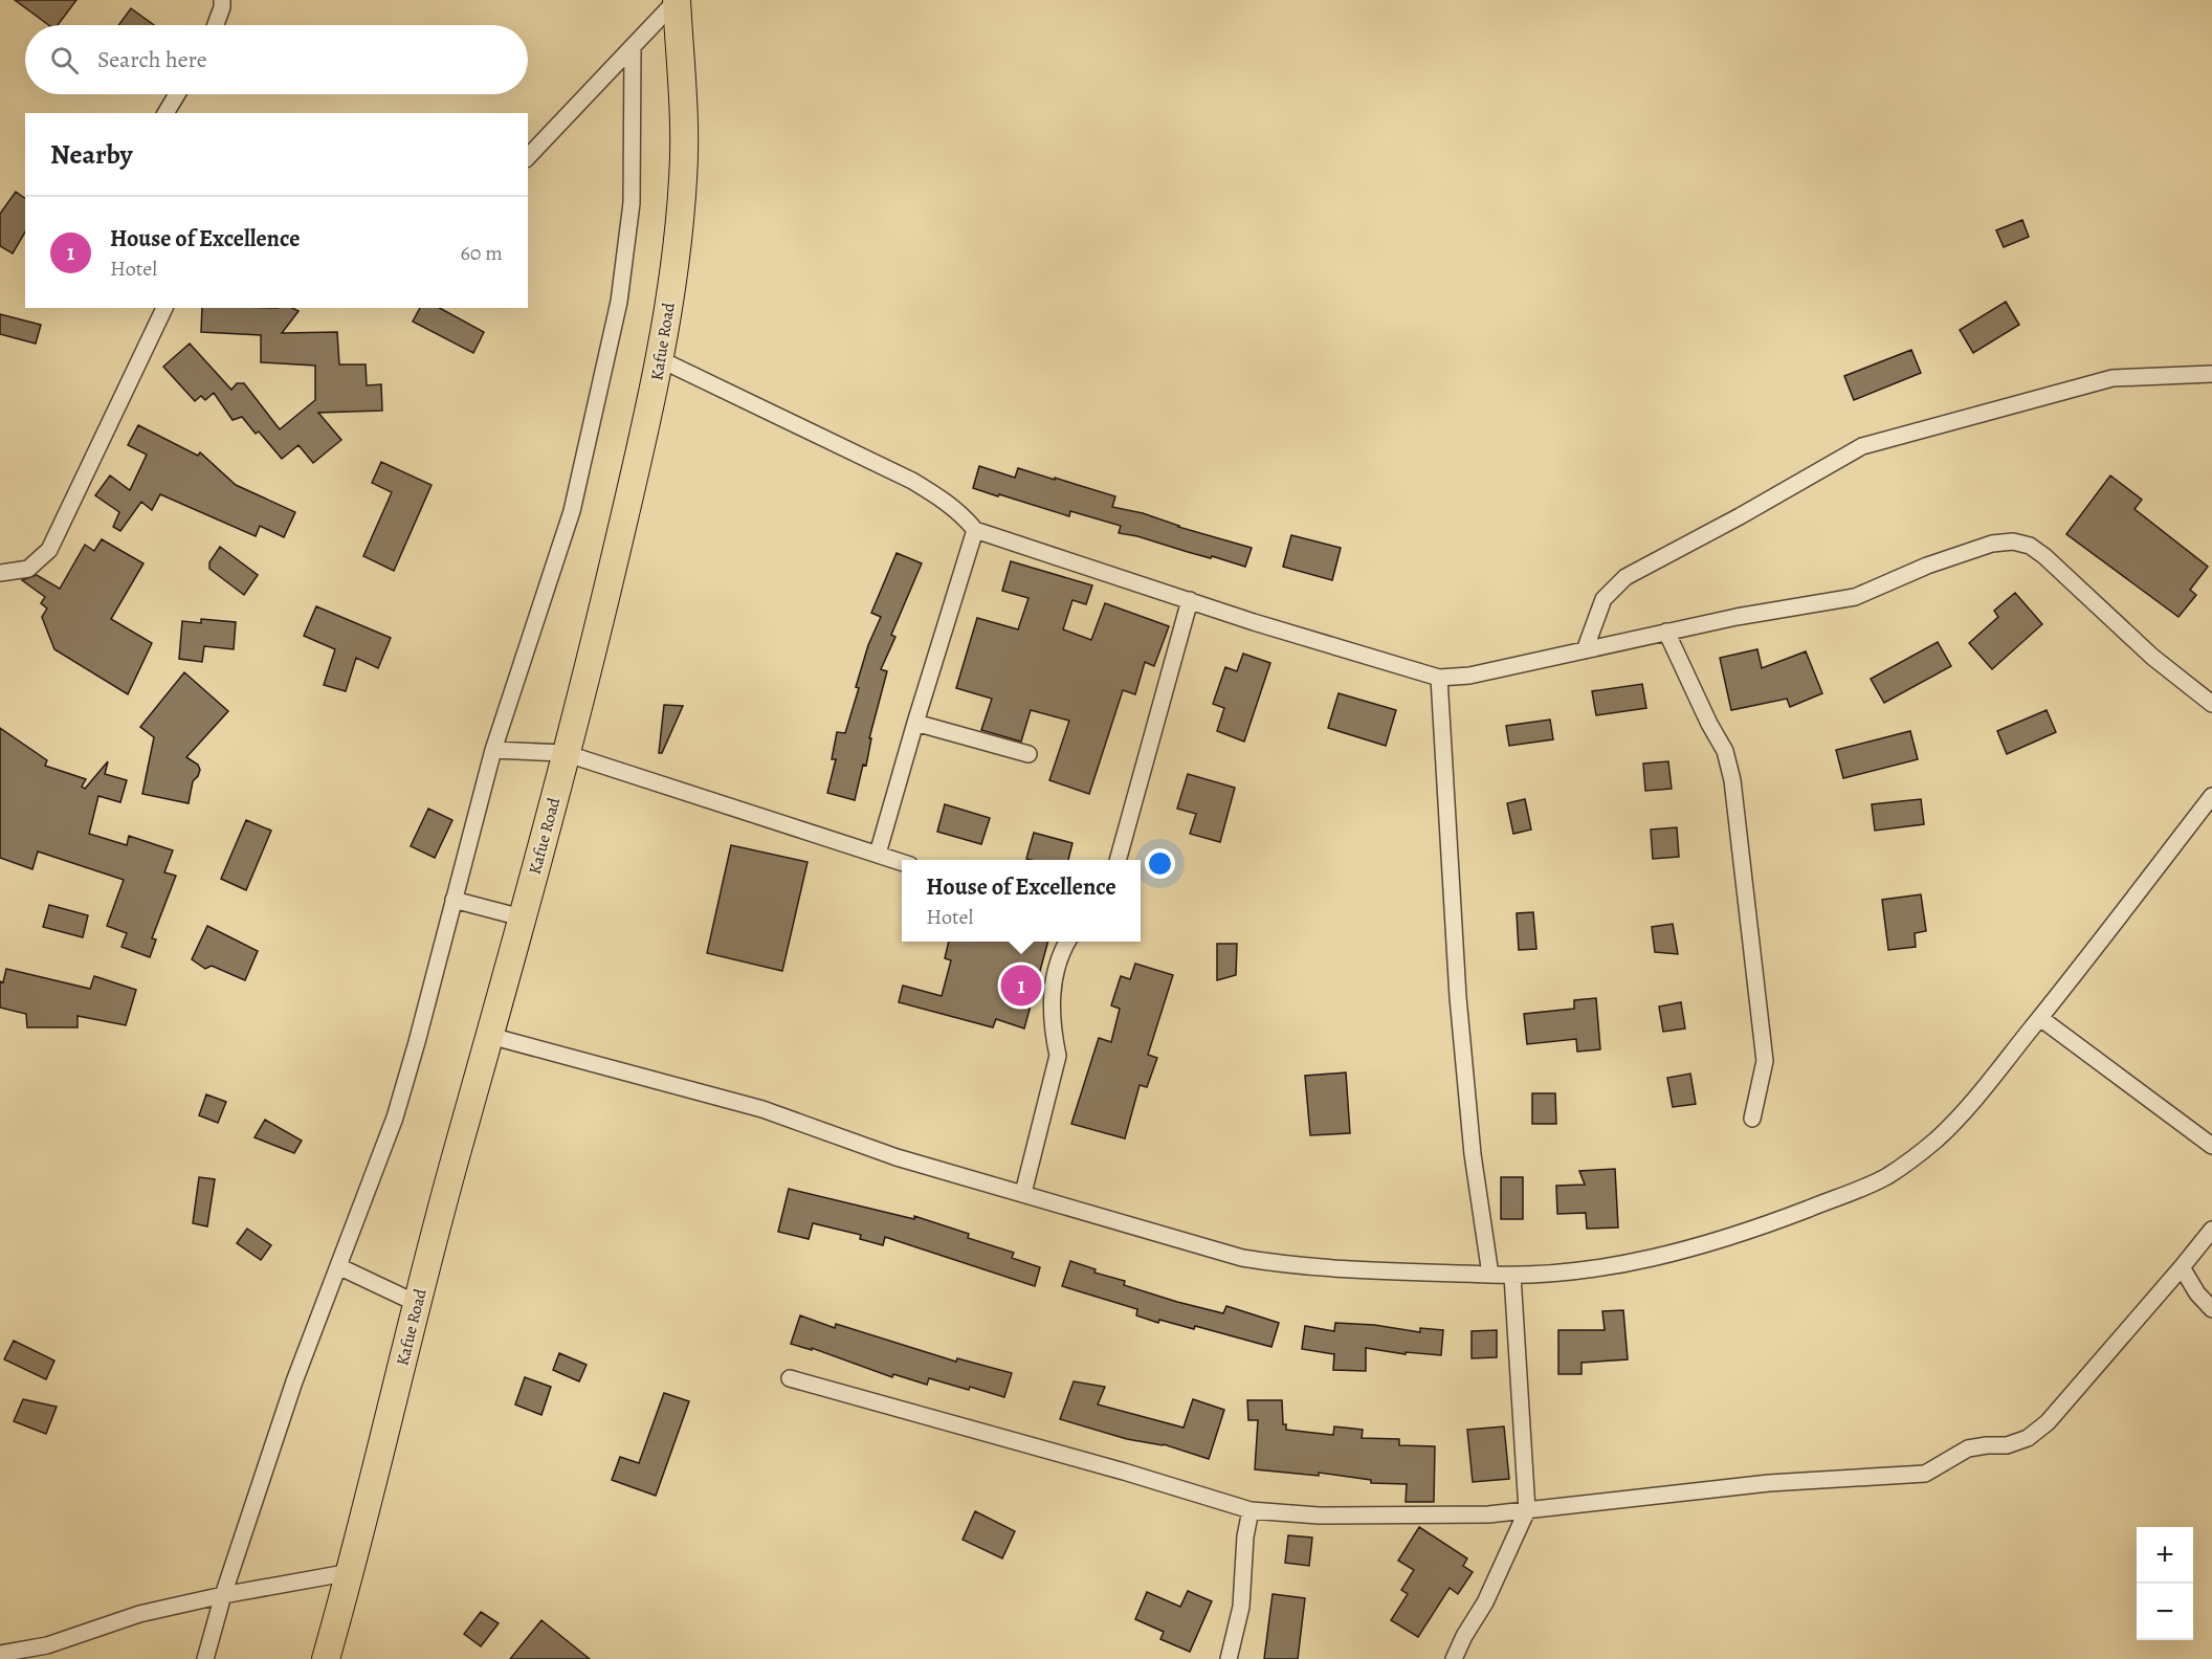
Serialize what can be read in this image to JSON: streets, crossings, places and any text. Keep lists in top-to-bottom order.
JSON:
{
  "streets": {
    "highway": ["Kafue Road"]
  },
  "page": {
    "search": "Search here",
    "heading": "Nearby",
    "list": [
      {
        "mark": "1",
        "name": "House of Excellence",
        "note": "Hotel",
        "value": "60 m"
      }
    ],
    "popup": ["House of Excellence", "Hotel"],
    "pins": "1",
    "map_buttons": ["+", "−"]
  }
}
